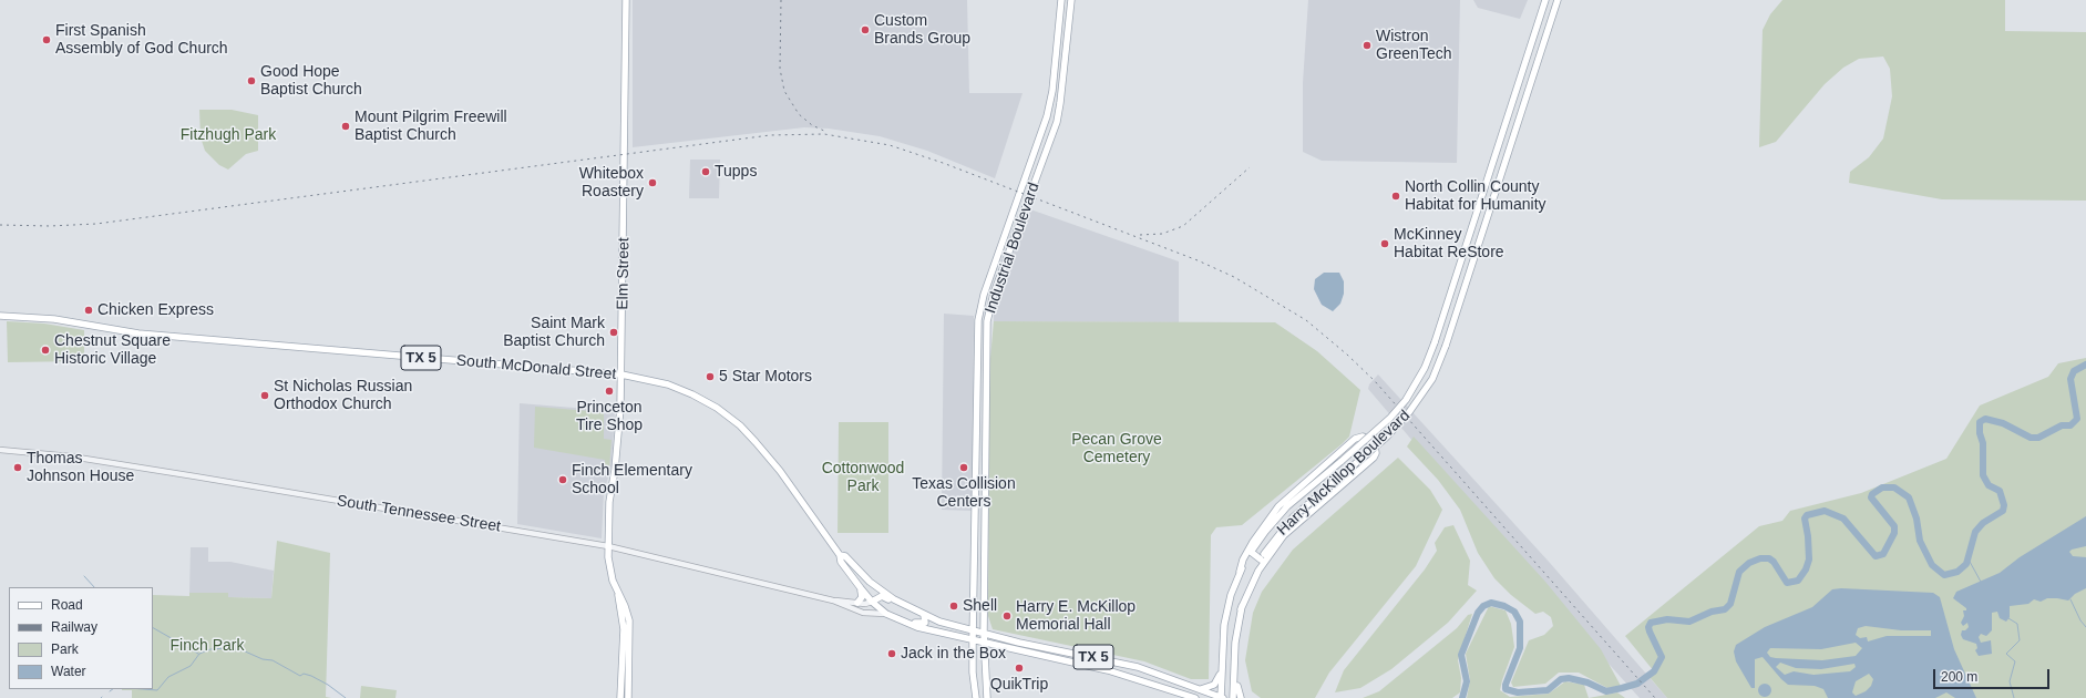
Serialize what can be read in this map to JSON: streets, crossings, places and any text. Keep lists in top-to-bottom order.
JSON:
{
  "streets": {
    "main road": [
      "Industrial Boulevard",
      "Elm Street",
      "TX 5",
      "South McDonald Street",
      "Harry McKillop Boulevard"
    ],
    "street": ["South Tennessee Street"]
  },
  "crossings": [
    ["Industrial Boulevard", "South McDonald Street"],
    ["Elm Street", "South McDonald Street"],
    ["Elm Street", "South Tennessee Street"],
    ["South McDonald Street", "Harry McKillop Boulevard"],
    ["South McDonald Street", "South Tennessee Street"]
  ],
  "parks": [
    "Fitzhugh Park",
    "Pecan Grove Cemetery",
    "Cottonwood Park",
    "Finch Park"
  ],
  "places": [
    "Custom Brands Group",
    "First Spanish Assembly of God Church",
    "Wistron GreenTech",
    "Good Hope Baptist Church",
    "Mount Pilgrim Freewill Baptist Church",
    "Tupps",
    "Whitebox Roastery",
    "North Collin County Habitat for Humanity",
    "McKinney Habitat ReStore",
    "Chicken Express",
    "Saint Mark Baptist Church",
    "Chestnut Square Historic Village",
    "5 Star Motors",
    "Princeton Tire Shop",
    "St Nicholas Russian Orthodox Church",
    "Thomas Johnson House",
    "Texas Collision Centers",
    "Finch Elementary School",
    "Shell",
    "Harry E. McKillop Memorial Hall",
    "Jack in the Box",
    "QuikTrip"
  ],
  "legend": [
    "Road",
    "Railway",
    "Park",
    "Water"
  ],
  "scale_bar": "200 m"
}
